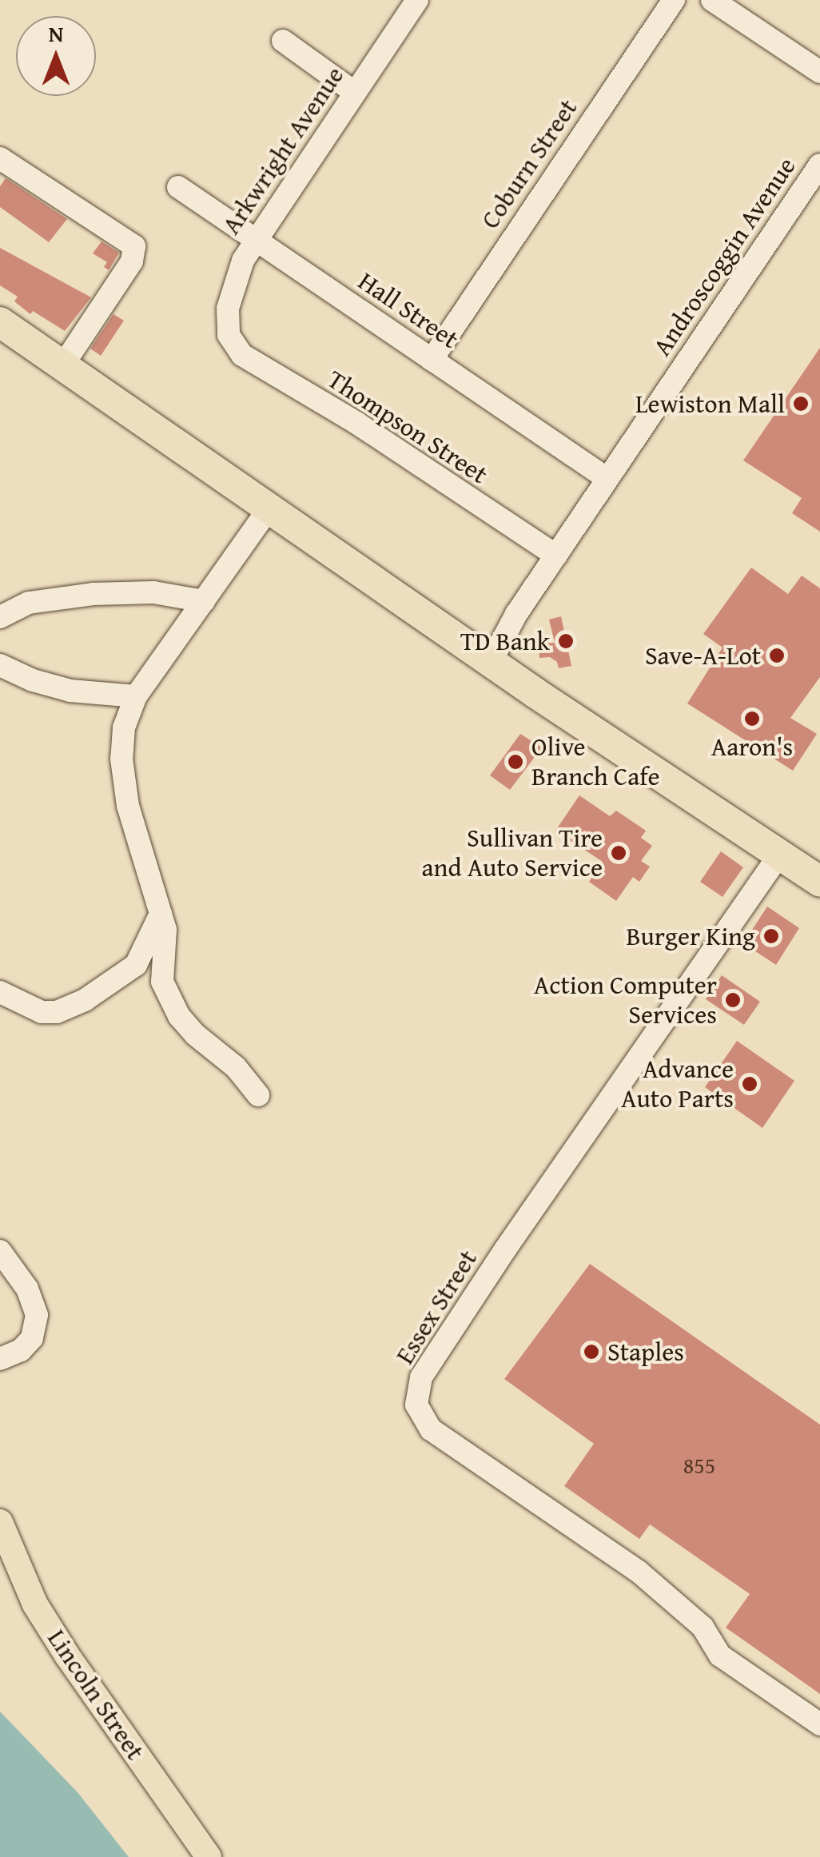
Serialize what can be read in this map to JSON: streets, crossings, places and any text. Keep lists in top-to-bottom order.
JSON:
{
  "streets": {
    "main road": ["Lincoln Street"],
    "street": [
      "Arkwright Avenue",
      "Coburn Street",
      "Androscoggin Avenue",
      "Hall Street",
      "Thompson Street",
      "Essex Street"
    ]
  },
  "crossings": [
    ["Arkwright Avenue", "Hall Street"],
    ["Arkwright Avenue", "Thompson Street"],
    ["Coburn Street", "Hall Street"],
    ["Androscoggin Avenue", "Hall Street"],
    ["Androscoggin Avenue", "Thompson Street"]
  ],
  "places": [
    "Lewiston Mall",
    "TD Bank",
    "Save-A-Lot",
    "Aaron's",
    "Olive Branch Cafe",
    "Sullivan Tire and Auto Service",
    "Burger King",
    "Action Computer Services",
    "Advance Auto Parts",
    "Staples"
  ],
  "house_numbers": ["855"],
  "north": "top"
}
